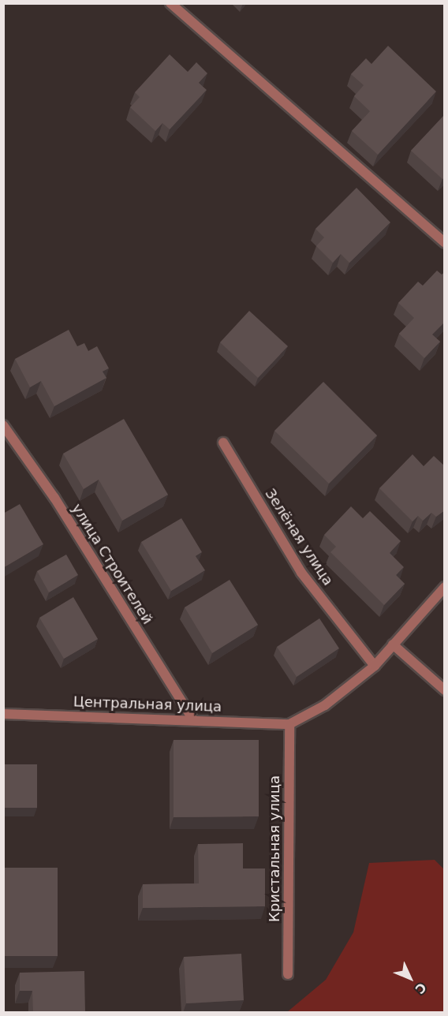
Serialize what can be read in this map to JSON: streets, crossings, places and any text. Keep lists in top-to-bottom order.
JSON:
{
  "streets": {
    "street": [
      "Зелёная улица",
      "улица Строителей",
      "Центральная улица",
      "Кристальная улица"
    ]
  },
  "crossings": [
    ["улица Строителей", "Центральная улица"],
    ["Центральная улица", "Кристальная улица"]
  ],
  "north": "bottom right"
}
